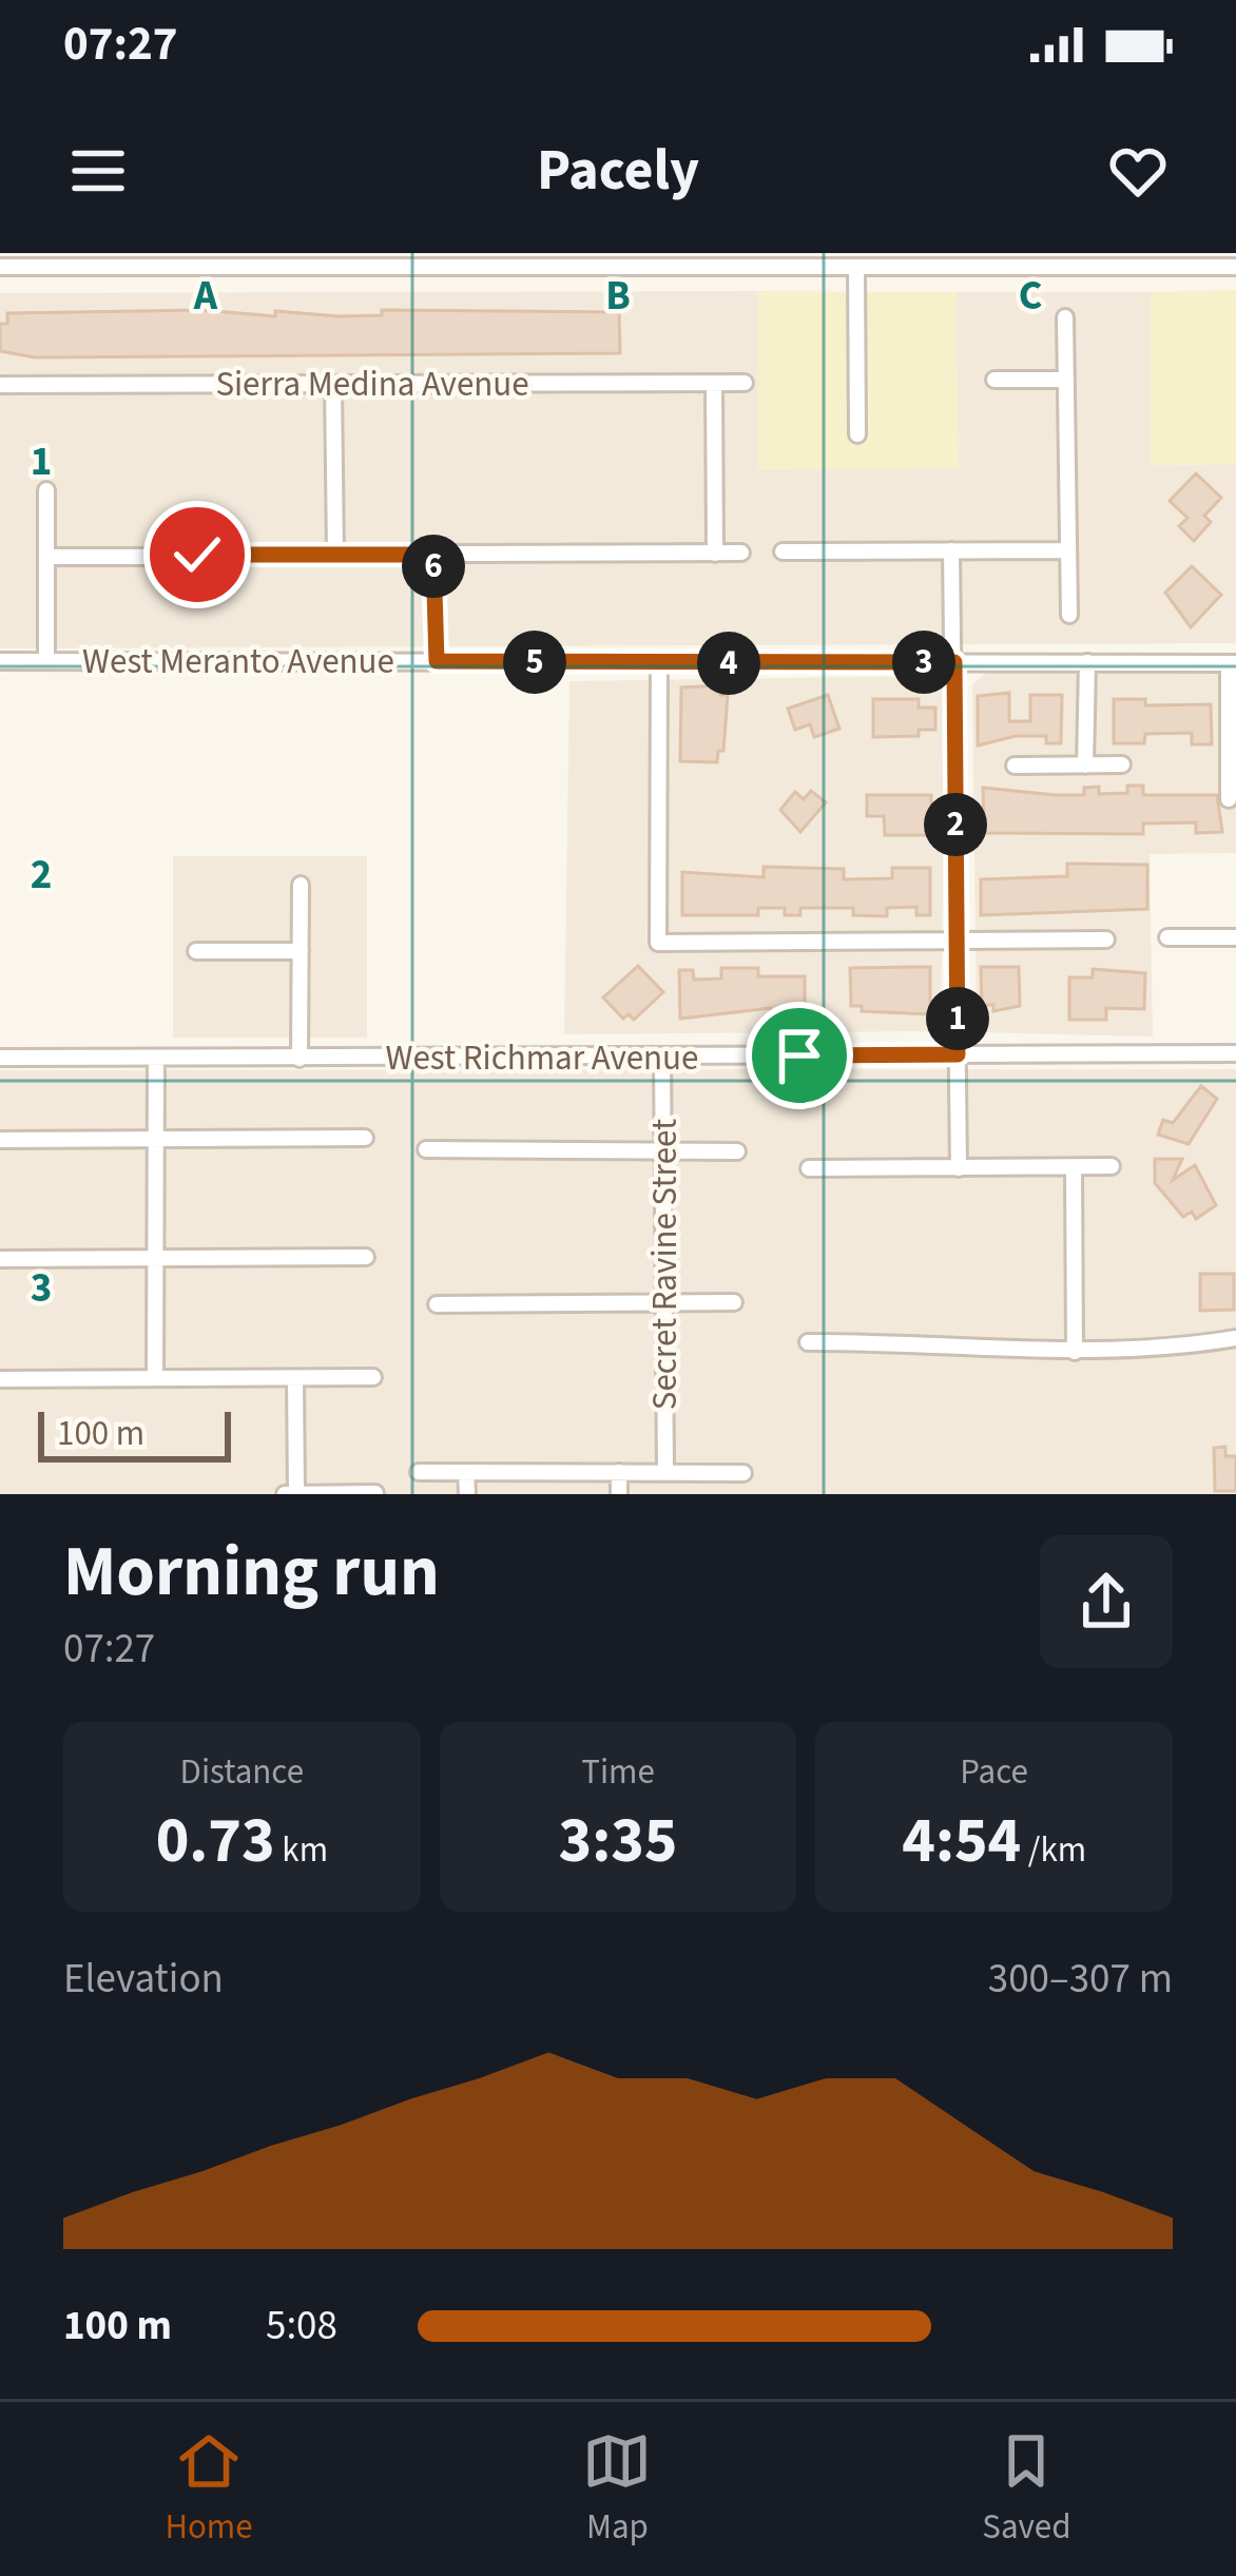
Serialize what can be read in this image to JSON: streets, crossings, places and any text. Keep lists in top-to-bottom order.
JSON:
{
  "streets": {
    "street": [
      "Sierra Medina Avenue",
      "West Meranto Avenue",
      "West Richmar Avenue",
      "Secret Ravine Street"
    ]
  },
  "crossings": [
    ["West Richmar Avenue", "Secret Ravine Street"]
  ],
  "scale_bar": "100 m",
  "page": {
    "status": "07:27",
    "header": "Pacely",
    "pins": [
      "6",
      "3",
      "5",
      "4",
      "2",
      "1"
    ],
    "scale": "100 m",
    "heading": ["Morning run", "07:27"],
    "stats": [
      ["Distance", "0.73 km"],
      ["Time", "3:35"],
      ["Pace", "4:54 /km"]
    ],
    "chart": ["Elevation", "300–307 m"],
    "list": [
      {
        "name": "100 m",
        "note": "5:08"
      }
    ],
    "tabs": ["Home", "Map", "Saved"]
  },
  "grid": {
    "columns": ["A", "B", "C"],
    "rows": ["1", "2", "3"]
  }
}
